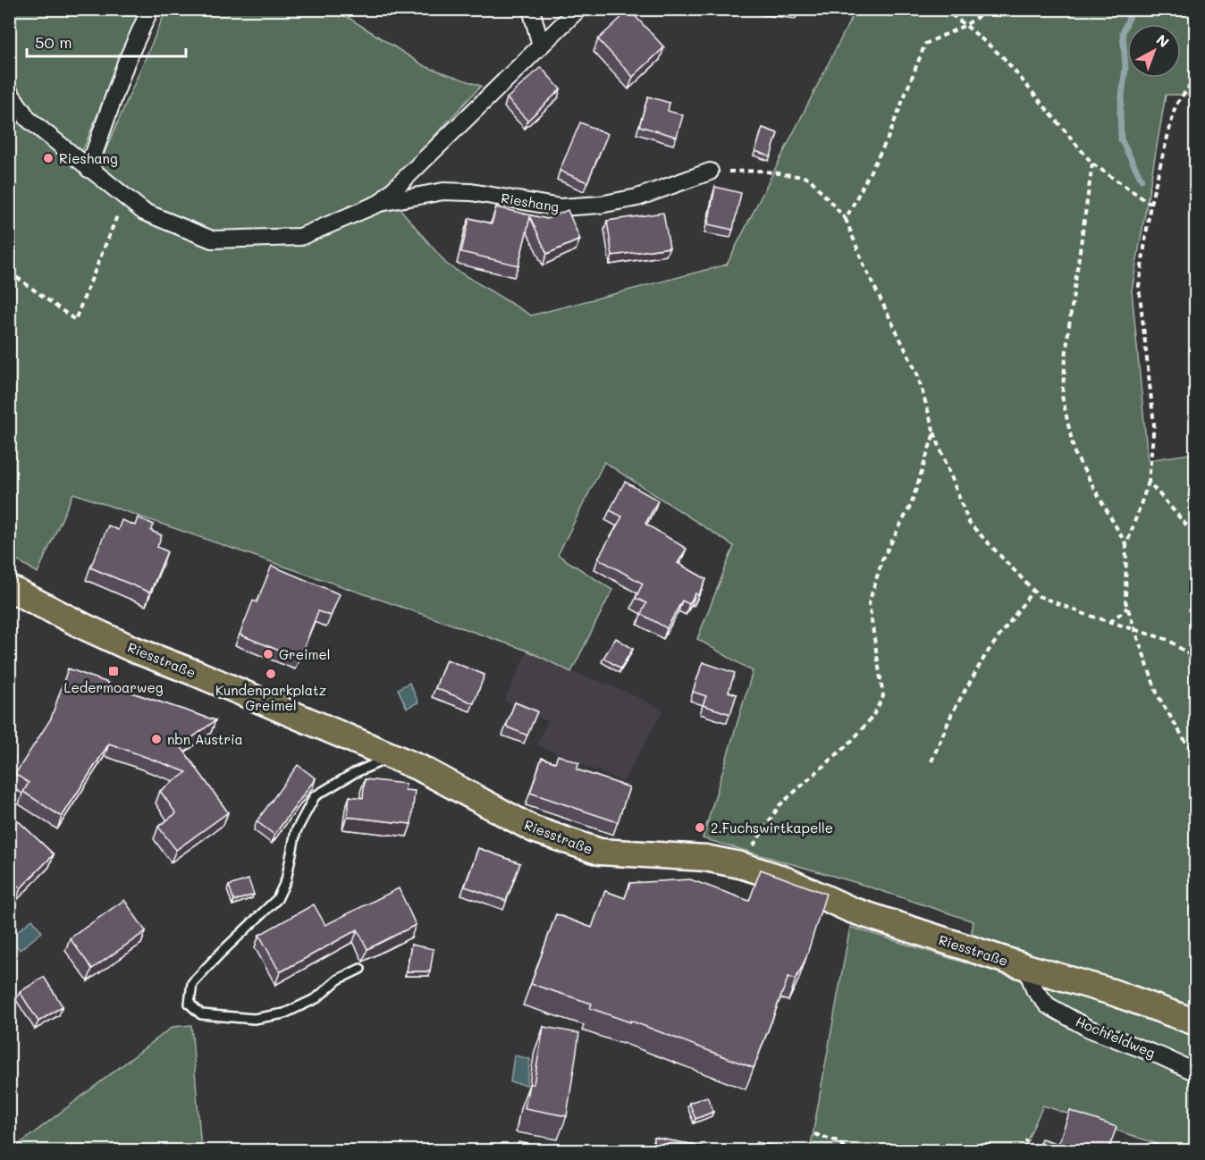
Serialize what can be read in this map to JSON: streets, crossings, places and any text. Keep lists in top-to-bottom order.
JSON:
{
  "streets": {
    "main road": ["Riesstraße"],
    "street": ["Rieshang", "Hochfeldweg"]
  },
  "crossings": [
    ["Riesstraße", "Hochfeldweg"]
  ],
  "places": {
    "other": [
      "Rieshang",
      "Greimel",
      "Kundenparkplatz Greimel",
      "nbn Austria",
      "2.Fuchswirtkapelle"
    ],
    "transit": ["Ledermoarweg"]
  },
  "scale_bar": "50 m",
  "north": "top right"
}
